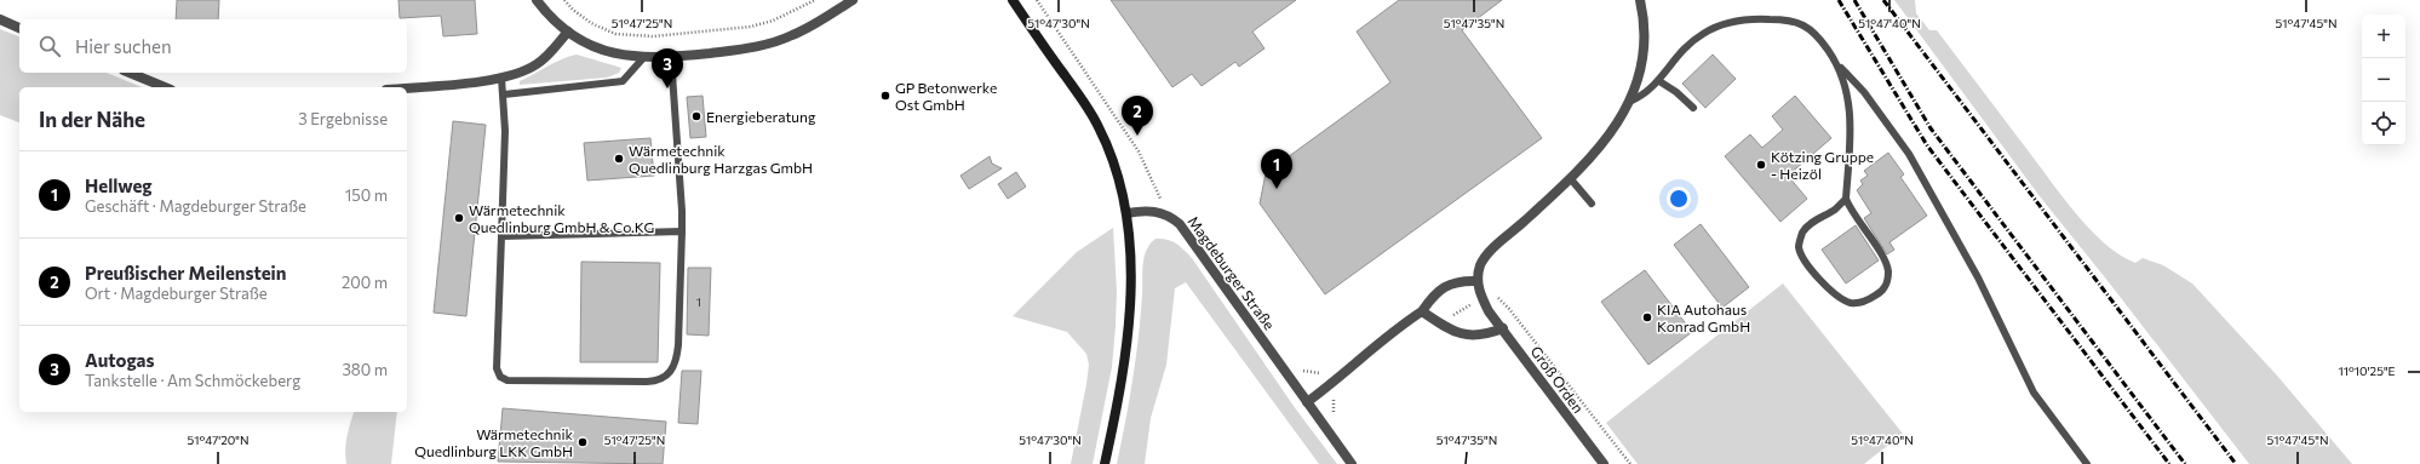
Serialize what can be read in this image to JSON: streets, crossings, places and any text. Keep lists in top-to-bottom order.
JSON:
{
  "streets": {
    "street": ["Magdeburger Straße", "Groß Orden"]
  },
  "places": [
    "GP Betonwerke Ost GmbH",
    "Energieberatung",
    "Wärmetechnik Quedlinburg Harzgas GmbH",
    "Kötzing Gruppe - Heizöl",
    "Wärmetechnik Quedlinburg GmbH & Co.KG",
    "KIA Autohaus Konrad GmbH",
    "Wärmetechnik Quedlinburg LKK GmbH"
  ],
  "house_numbers": ["1"],
  "page": {
    "map_buttons": ["+", "−"],
    "search": "Hier suchen",
    "pins": ["3", "2", "1"],
    "heading": ["In der Nähe", "3 Ergebnisse"],
    "list": [
      {
        "mark": "1",
        "name": "Hellweg",
        "note": "Geschäft · Magdeburger Straße",
        "value": "150 m"
      },
      {
        "mark": "2",
        "name": "Preußischer Meilenstein",
        "note": "Ort · Magdeburger Straße",
        "value": "200 m"
      },
      {
        "mark": "3",
        "name": "Autogas",
        "note": "Tankstelle · Am Schmöckeberg",
        "value": "380 m"
      }
    ]
  },
  "coordinates": [
    "51°47'25\"N",
    "51°47'30\"N",
    "51°47'35\"N",
    "51°47'45\"N",
    "51°47'40\"N",
    "11°10'25\"E",
    "51°47'20\"N"
  ]
}
